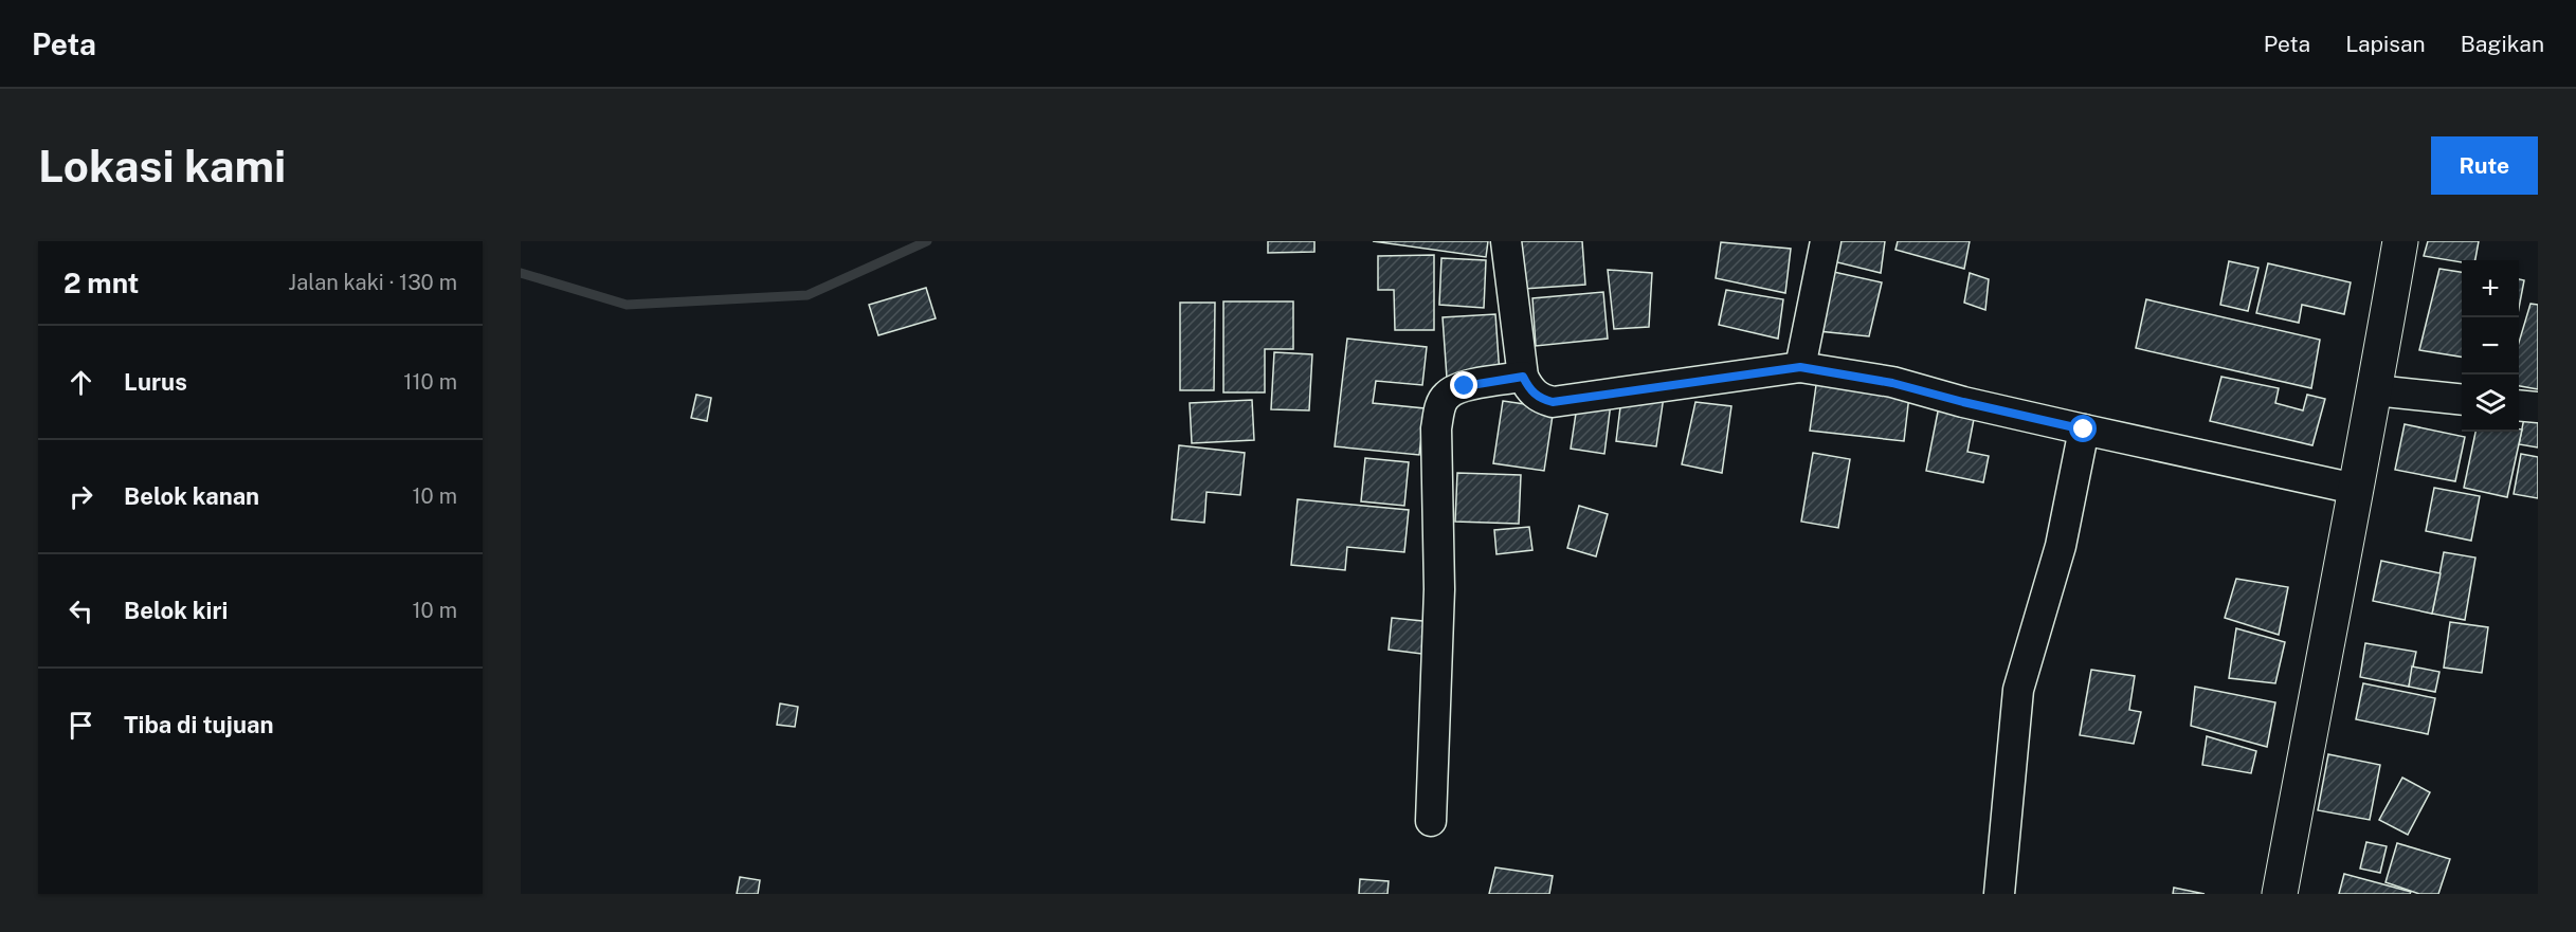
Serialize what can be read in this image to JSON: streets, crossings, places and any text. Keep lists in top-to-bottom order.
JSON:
{
  "page": {
    "header": "Peta",
    "nav": ["Peta", "Lapisan", "Bagikan"],
    "buttons": "Rute",
    "title": "Lokasi kami",
    "heading": ["2 mnt", "Jalan kaki · 130 m"],
    "map_buttons": ["+", "−"],
    "list": [
      ["Lurus", "110 m"],
      ["Belok kanan", "10 m"],
      ["Belok kiri", "10 m"],
      "Tiba di tujuan"
    ]
  }
}
